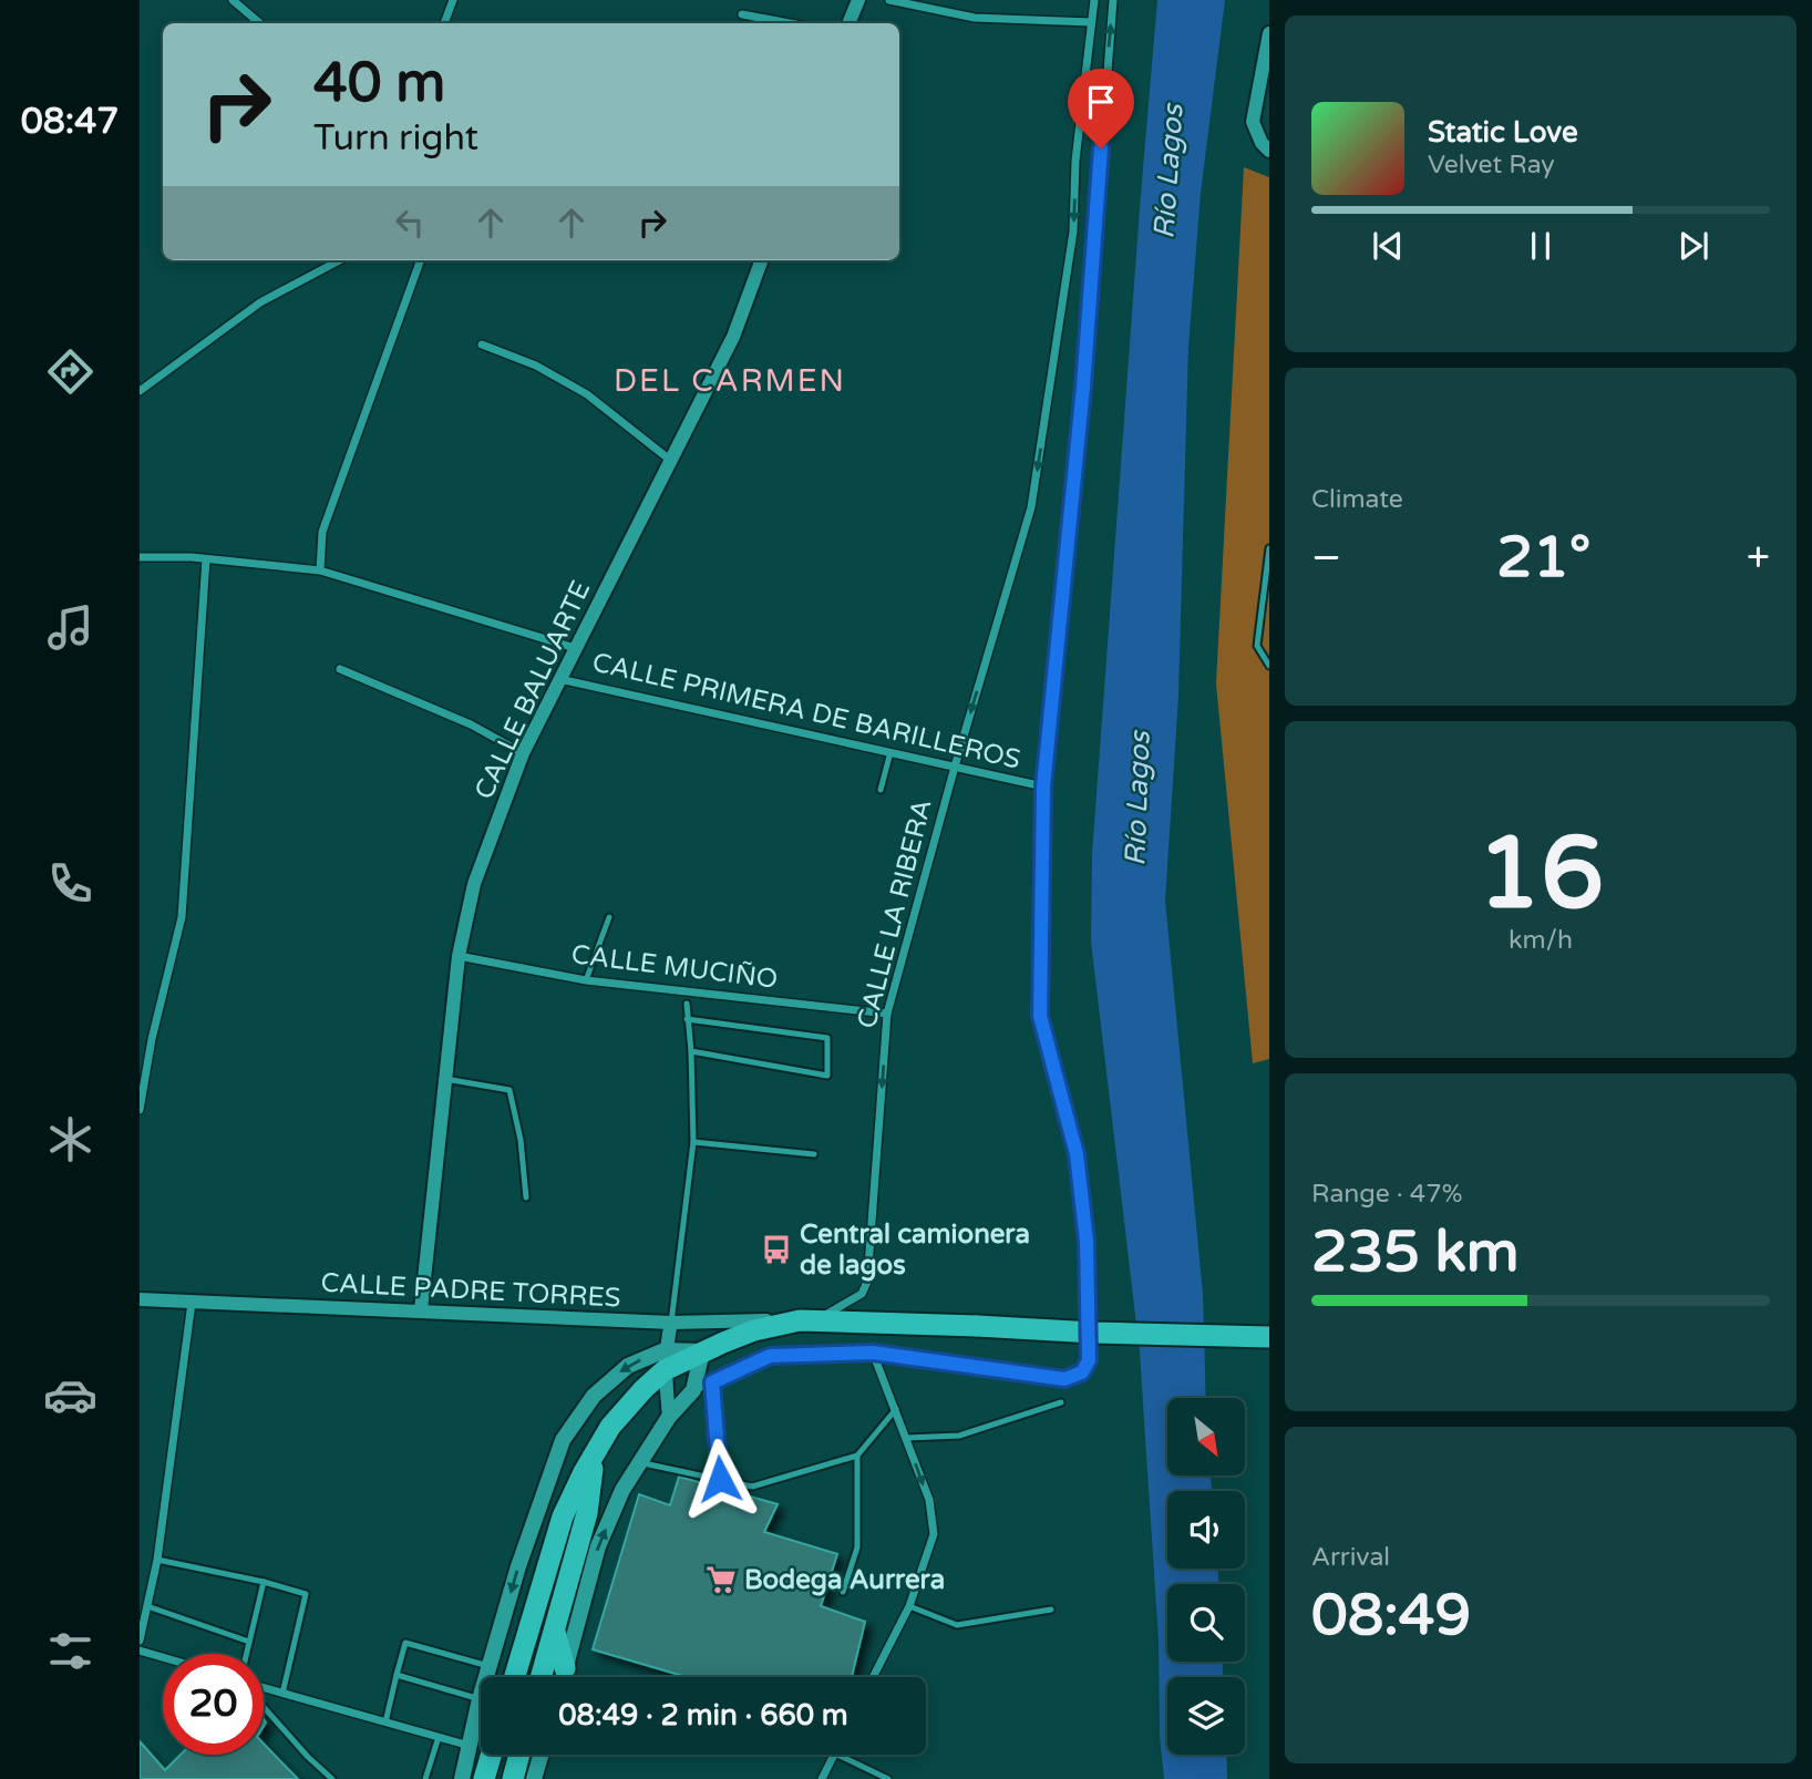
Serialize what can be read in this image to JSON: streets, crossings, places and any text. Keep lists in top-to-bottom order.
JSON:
{
  "streets": {
    "street": [
      "CALLE BALUARTE",
      "CALLE PRIMERA DE BARILLEROS",
      "CALLE LA RIBERA",
      "CALLE MUCIÑO",
      "CALLE PADRE TORRES"
    ]
  },
  "crossings": [
    ["CALLE BALUARTE", "CALLE PRIMERA DE BARILLEROS"],
    ["CALLE BALUARTE", "CALLE MUCIÑO"],
    ["CALLE BALUARTE", "CALLE PADRE TORRES"],
    ["CALLE PRIMERA DE BARILLEROS", "CALLE LA RIBERA"],
    ["CALLE LA RIBERA", "CALLE MUCIÑO"],
    ["CALLE LA RIBERA", "CALLE PADRE TORRES"]
  ],
  "districts": ["DEL CARMEN"],
  "water": ["Río Lagos"],
  "places": {
    "bus stop": ["Central camionera de lagos"],
    "supermarket": ["Bodega Aurrera"]
  },
  "north": "bottom right",
  "page": {
    "tabs": "08:47",
    "turn": ["40 m", "Turn right"],
    "song": ["Static Love", "Velvet Ray"],
    "tile": [
      "Climate",
      ["16", "km/h"],
      ["Range · 47%", "235 km"],
      ["Arrival", "08:49"]
    ],
    "heat": ["−", "21°", "+"],
    "limit": "20",
    "trip": "08:49 · 2 min · 660 m"
  }
}
